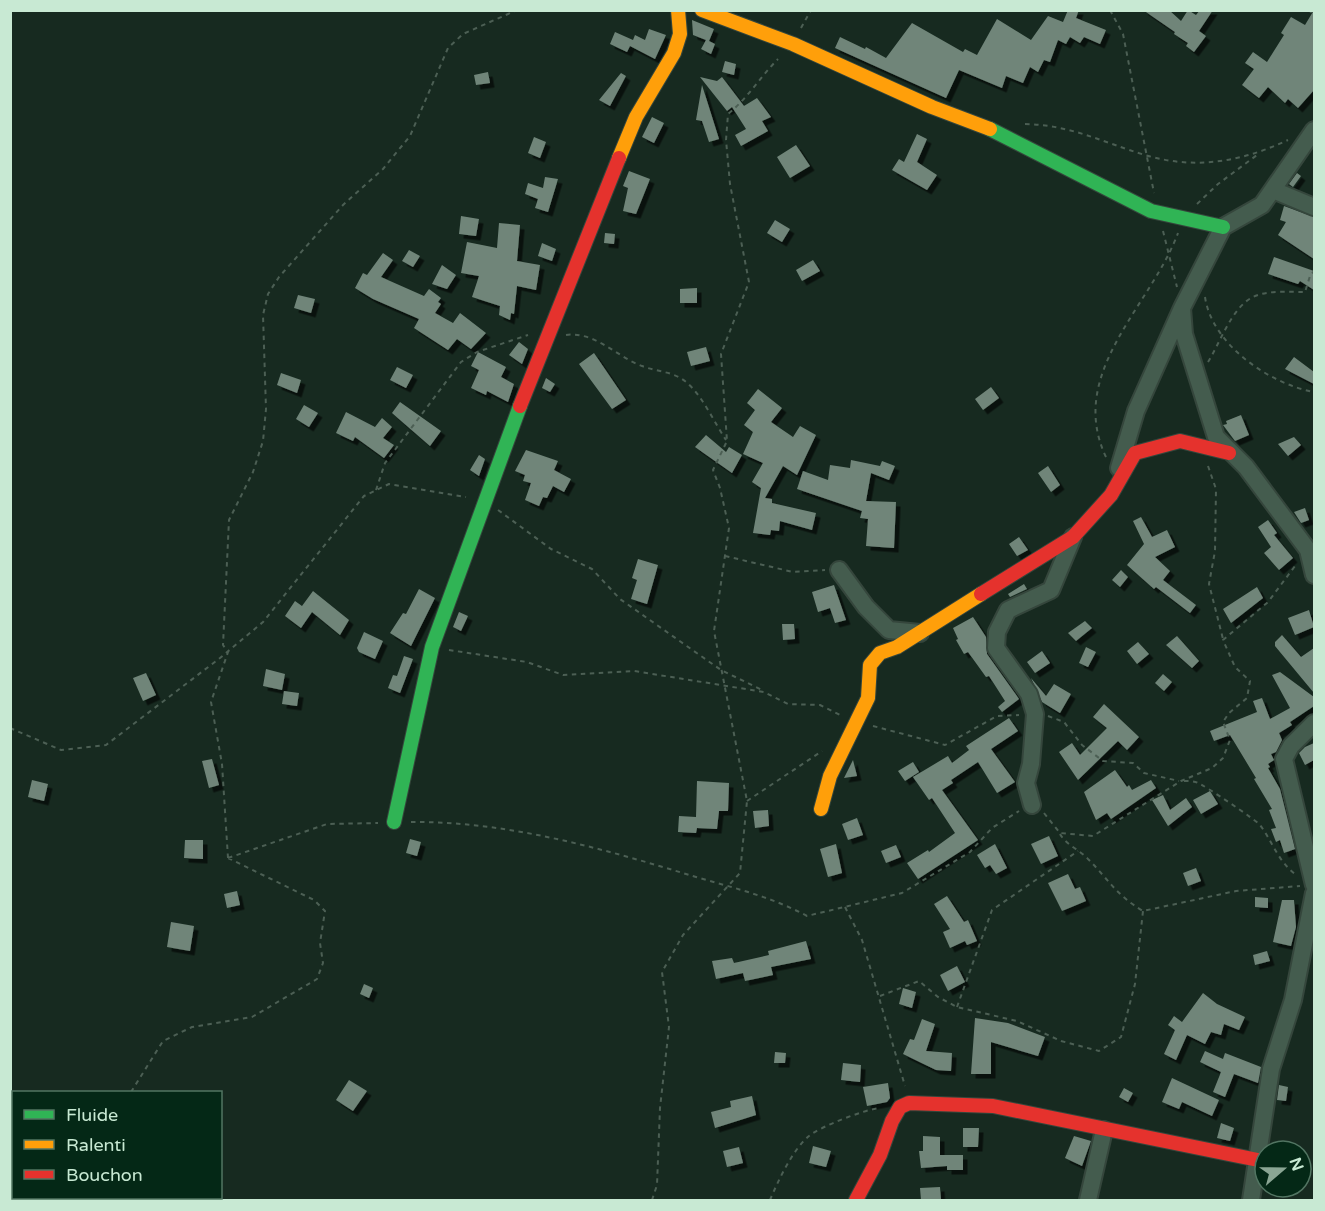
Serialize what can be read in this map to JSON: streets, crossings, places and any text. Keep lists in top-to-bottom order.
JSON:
{
  "legend": ["Fluide", "Ralenti", "Bouchon"],
  "north": "right"
}
